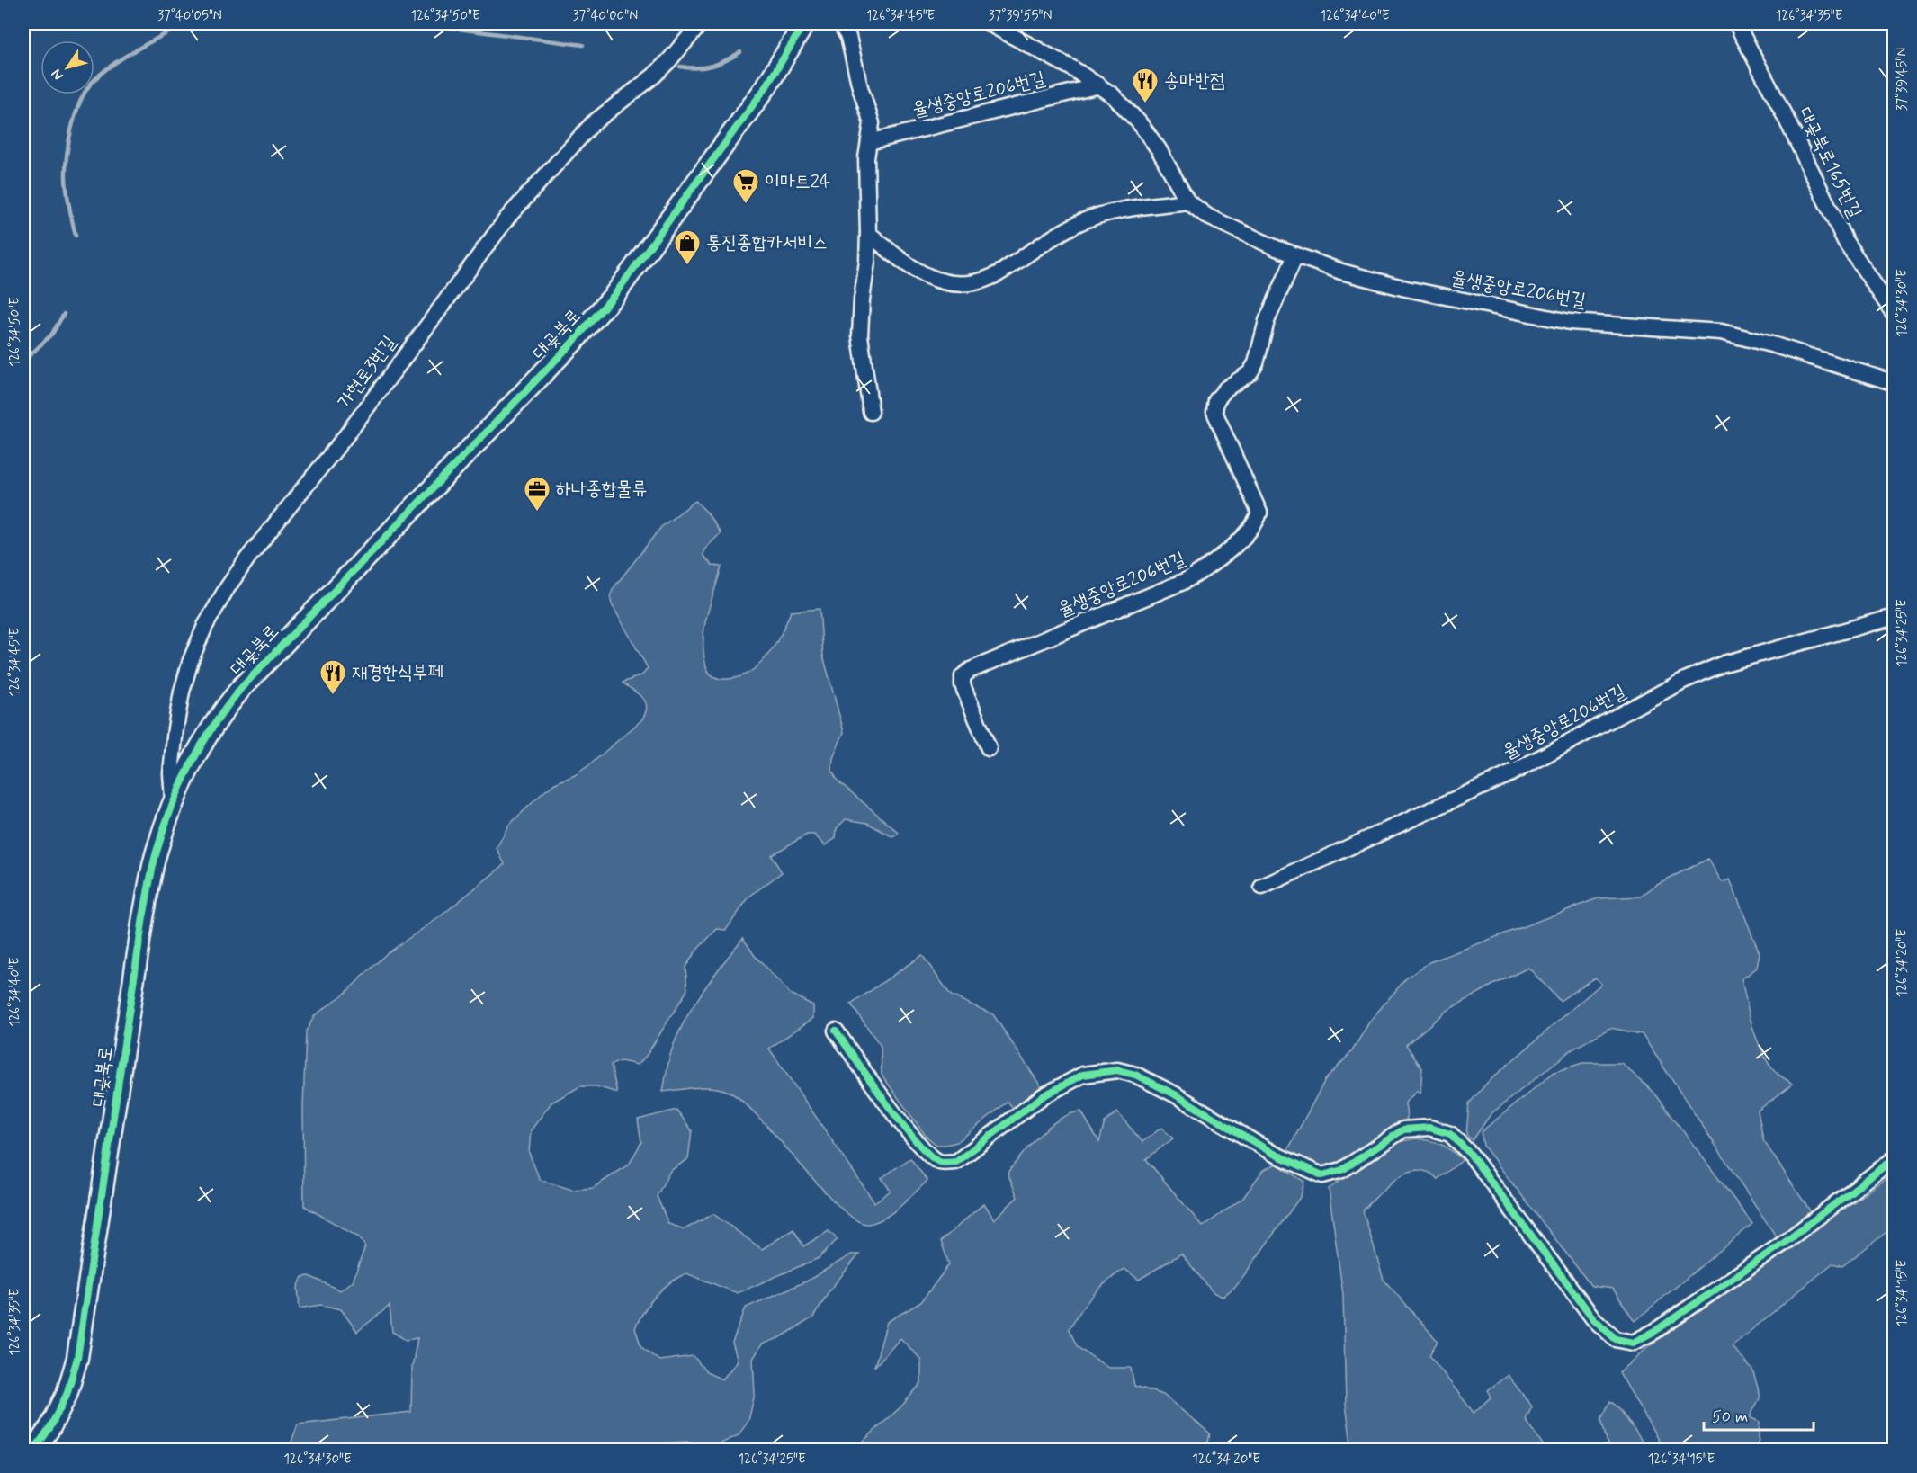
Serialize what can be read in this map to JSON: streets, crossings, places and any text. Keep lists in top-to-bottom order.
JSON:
{
  "streets": {
    "street": [
      "율생중앙로206번길",
      "대곶북로165번길",
      "대곶북로",
      "가현로3번길"
    ]
  },
  "crossings": [
    ["대곶북로", "가현로3번길"]
  ],
  "places": {
    "restaurant": ["송마반점", "재경한식부페"],
    "supermarket": ["이마트24"],
    "shop": ["통진종합카서비스"],
    "office": ["하나종합물류"]
  },
  "scale_bar": "50 m",
  "north": "bottom left",
  "coordinates": [
    "37°40'05\"N",
    "126°34'50\"E",
    "37°40'00\"N",
    "126°34'45\"E",
    "37°39'55\"N",
    "126°34'40\"E",
    "126°34'35\"E",
    "37°39'45\"N",
    "126°34'30\"E",
    "126°34'25\"E",
    "126°34'20\"E",
    "126°34'15\"E"
  ]
}
